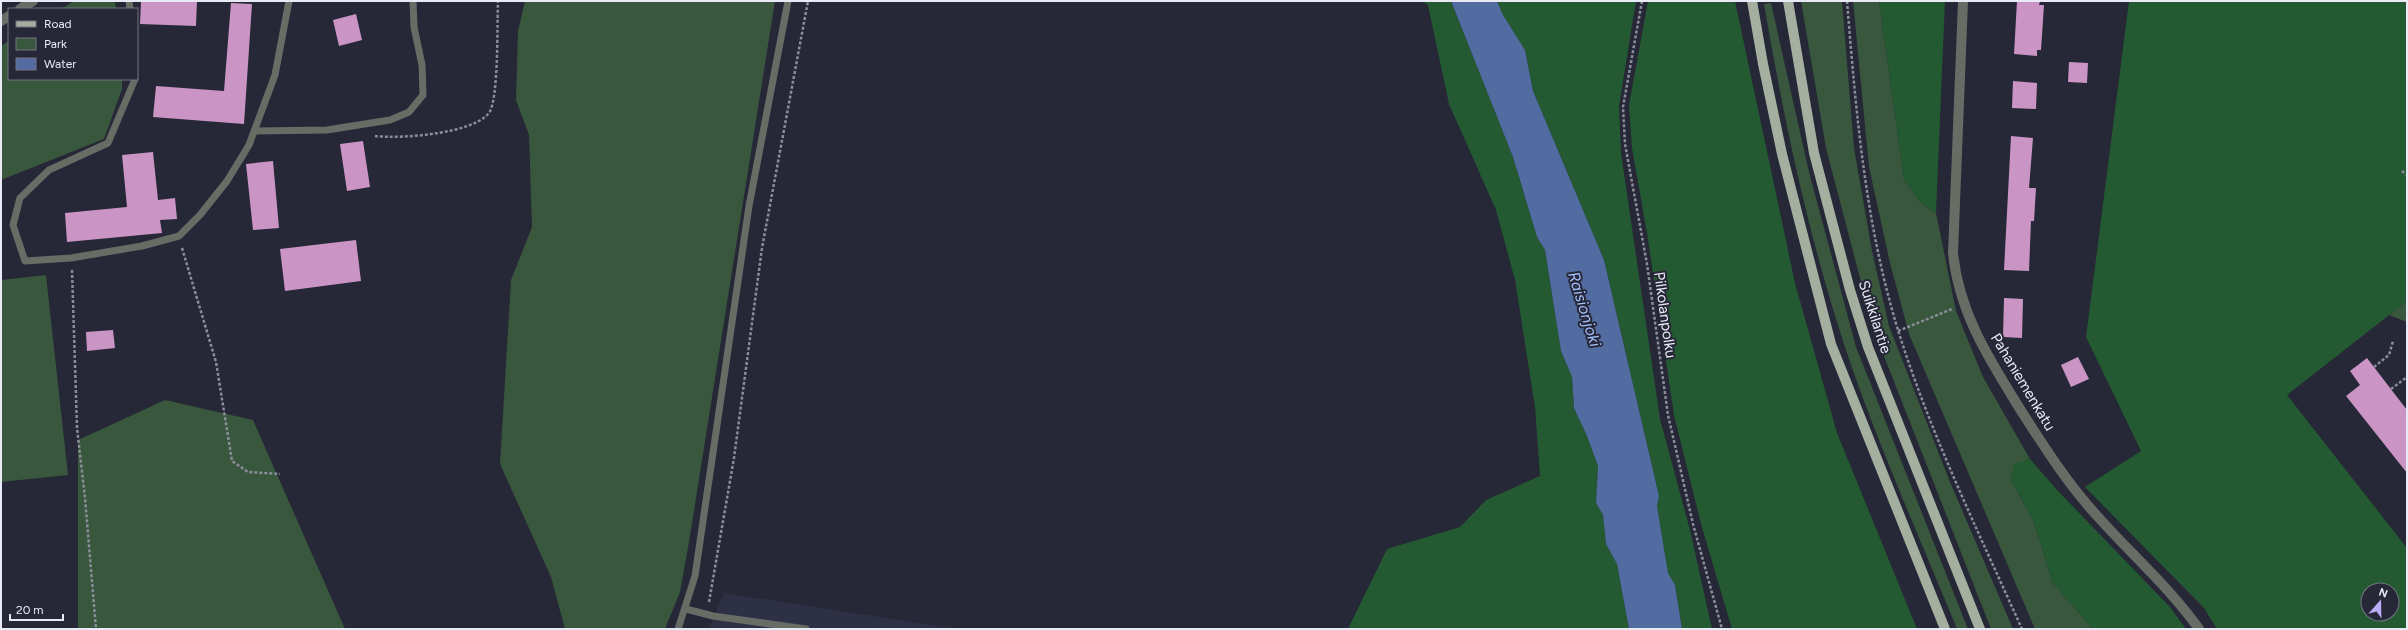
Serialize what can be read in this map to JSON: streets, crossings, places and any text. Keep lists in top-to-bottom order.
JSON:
{
  "streets": {
    "main road": ["Suikkilantie"],
    "street": ["Pahaniemenkatu"],
    "path": ["Pilkolanpolku"]
  },
  "water": ["Raisionjoki"],
  "legend": ["Road", "Park", "Water"],
  "scale_bar": "20 m",
  "north": "top"
}
